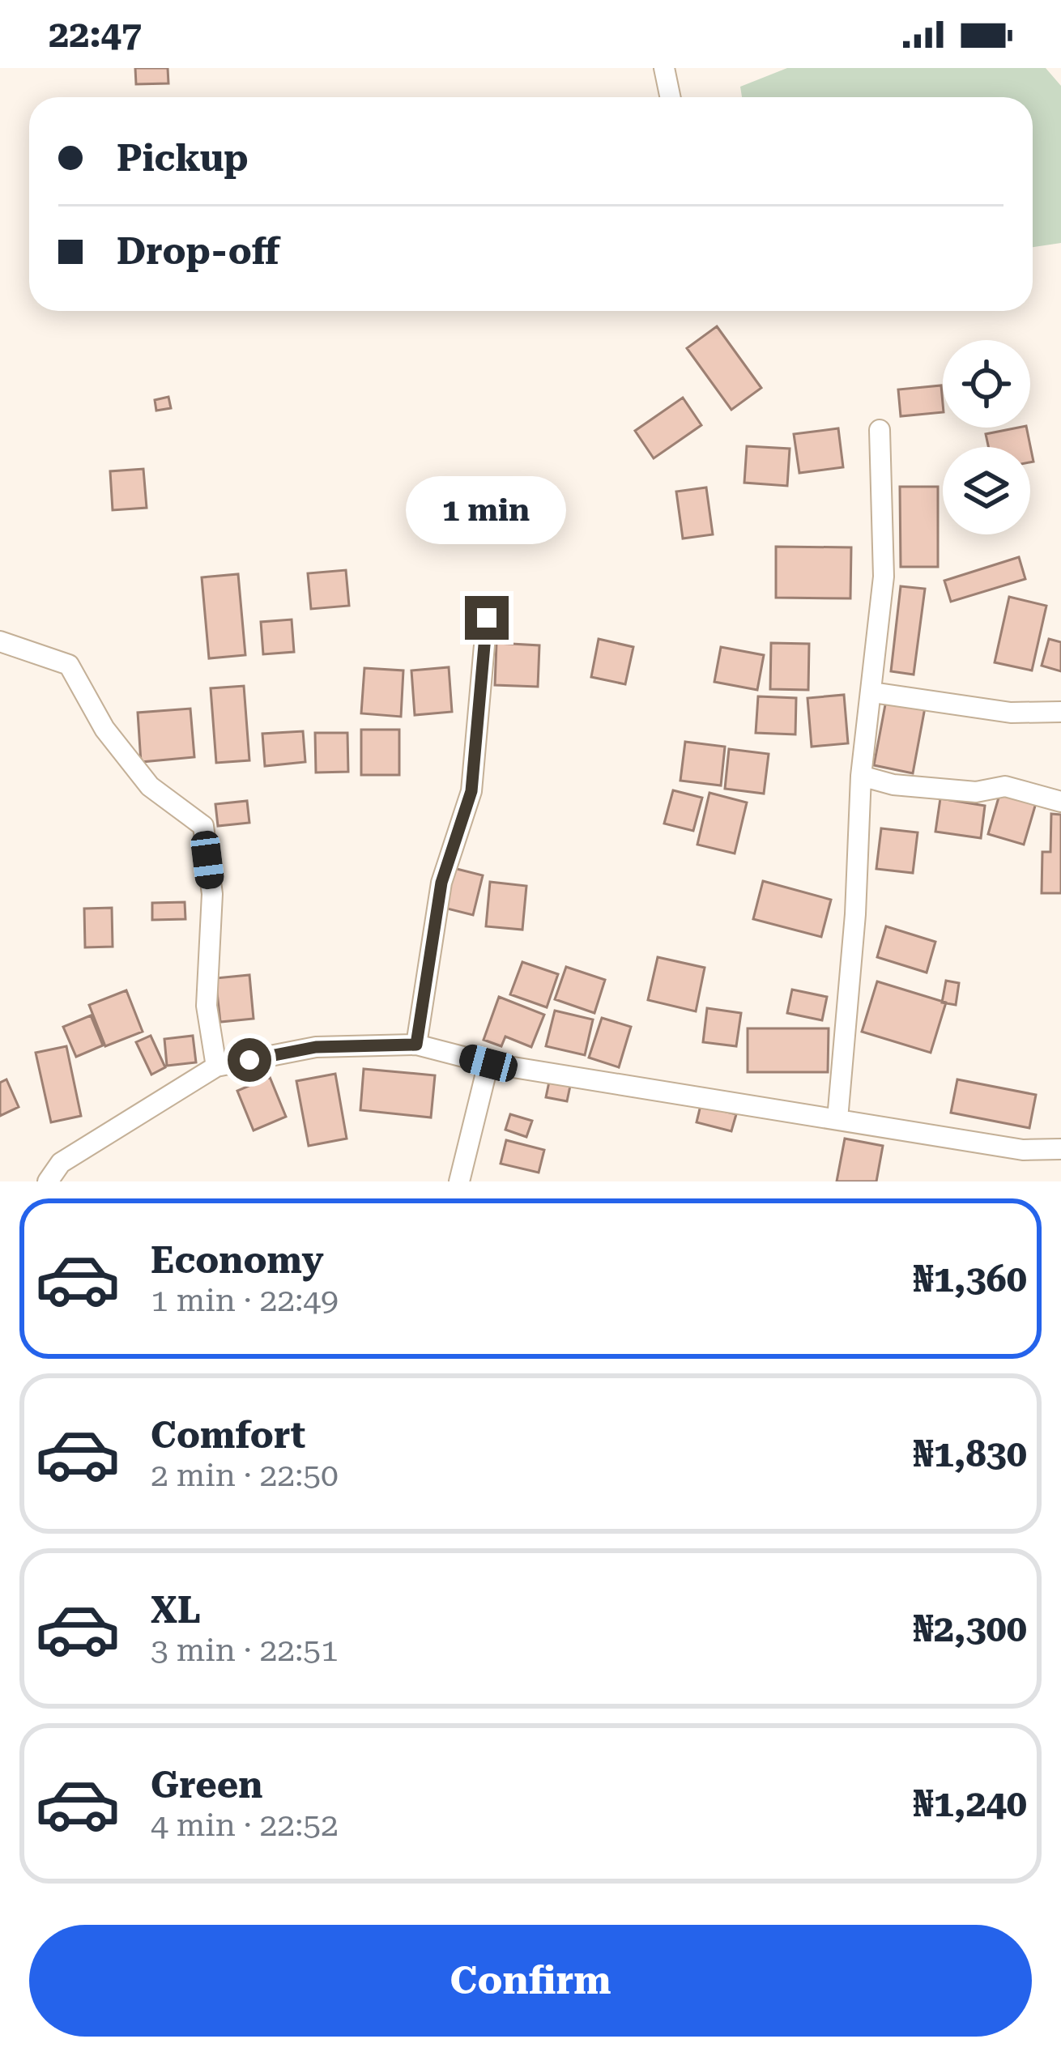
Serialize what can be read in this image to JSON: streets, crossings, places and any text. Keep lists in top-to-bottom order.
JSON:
{
  "page": {
    "status": "22:47",
    "banner": ["Pickup", "Drop-off"],
    "bubble": "1 min",
    "list": [
      {
        "name": "Economy",
        "note": "1 min · 22:49",
        "value": "₦1,360"
      },
      {
        "name": "Comfort",
        "note": "2 min · 22:50",
        "value": "₦1,830"
      },
      {
        "name": "XL",
        "note": "3 min · 22:51",
        "value": "₦2,300"
      },
      {
        "name": "Green",
        "note": "4 min · 22:52",
        "value": "₦1,240"
      }
    ],
    "buttons": "Confirm"
  }
}
